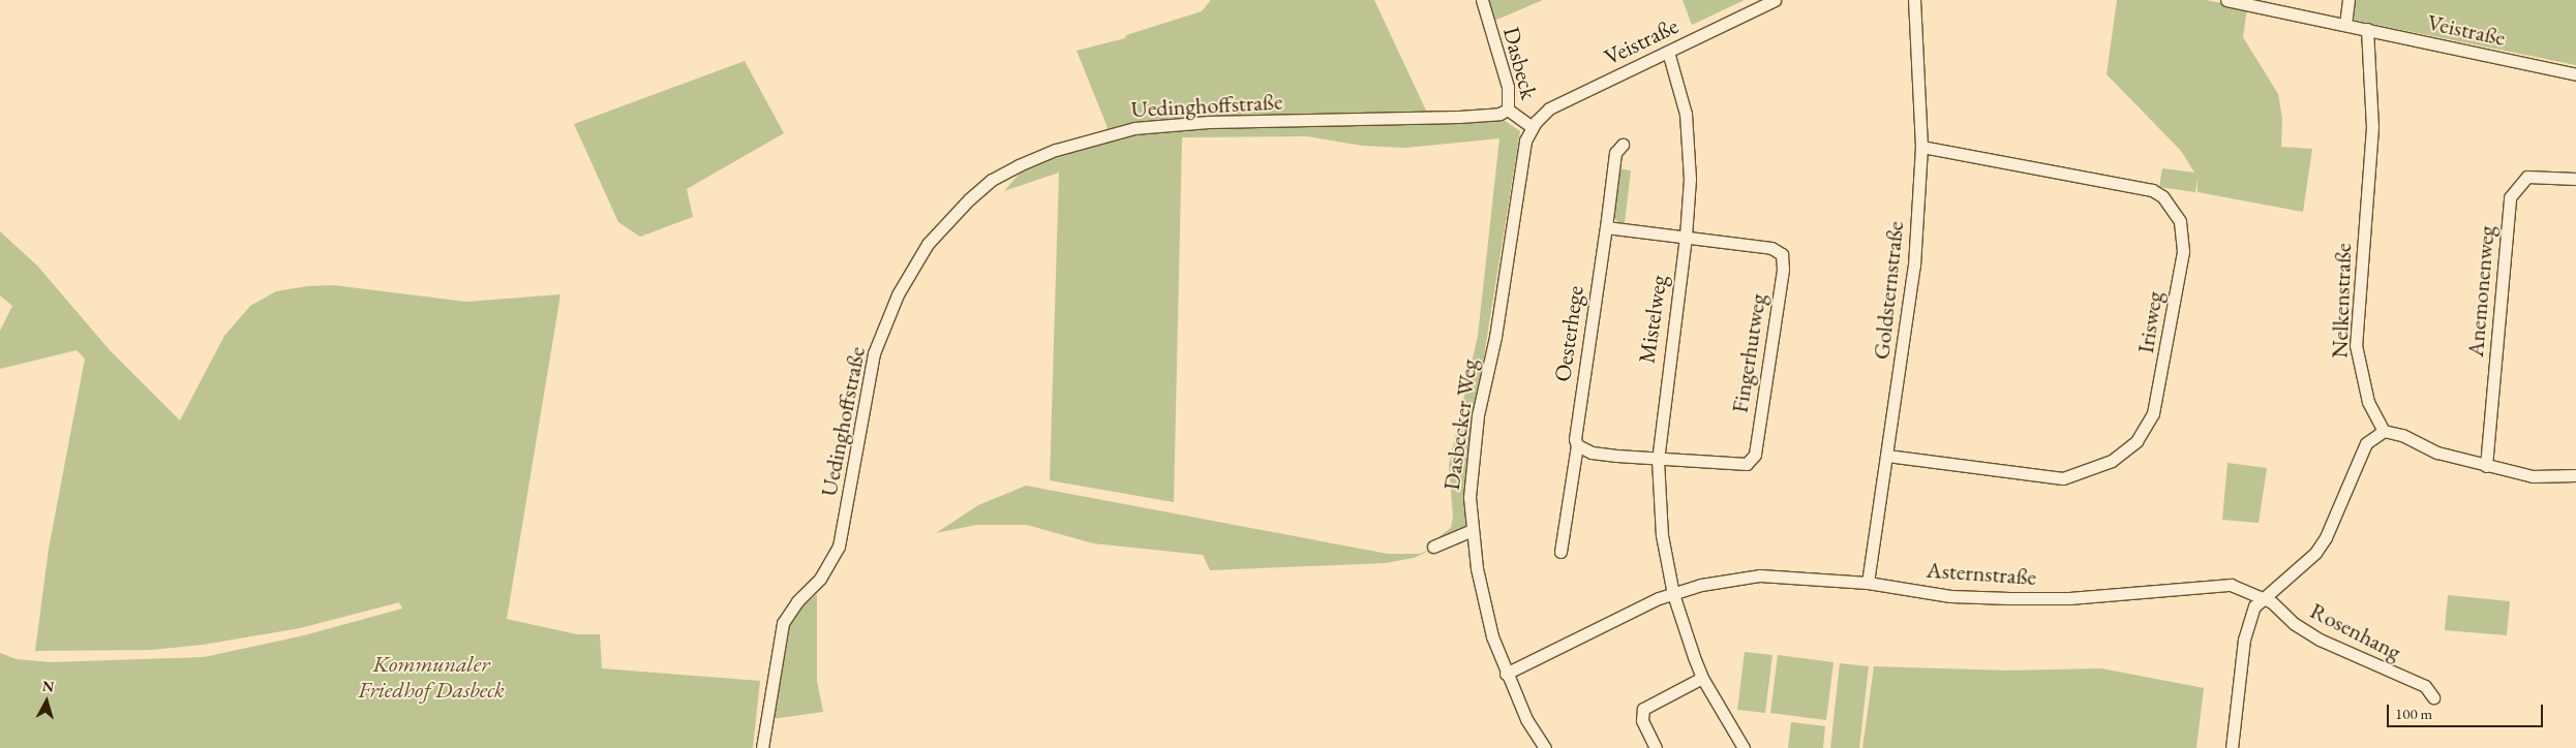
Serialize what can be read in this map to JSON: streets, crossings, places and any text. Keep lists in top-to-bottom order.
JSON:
{
  "streets": {
    "street": [
      "Veistraße",
      "Dasbeck",
      "Uedinghoffstraße",
      "Goldsternstraße",
      "Anemonenweg",
      "Nelkenstraße",
      "Mistelweg",
      "Irisweg",
      "Oesterhege",
      "Fingerhutweg",
      "Dasbecker Weg",
      "Asternstraße",
      "Rosenhang"
    ]
  },
  "crossings": [
    ["Veistraße", "Dasbeck"],
    ["Veistraße", "Nelkenstraße"],
    ["Veistraße", "Mistelweg"],
    ["Veistraße", "Dasbecker Weg"],
    ["Dasbeck", "Uedinghoffstraße"],
    ["Dasbeck", "Dasbecker Weg"],
    ["Goldsternstraße", "Irisweg"],
    ["Goldsternstraße", "Asternstraße"],
    ["Mistelweg", "Fingerhutweg"],
    ["Mistelweg", "Asternstraße"],
    ["Dasbecker Weg", "Asternstraße"],
    ["Asternstraße", "Rosenhang"]
  ],
  "parks": ["Kommunaler Friedhof Dasbeck"],
  "scale_bar": "100 m",
  "north": "top"
}
